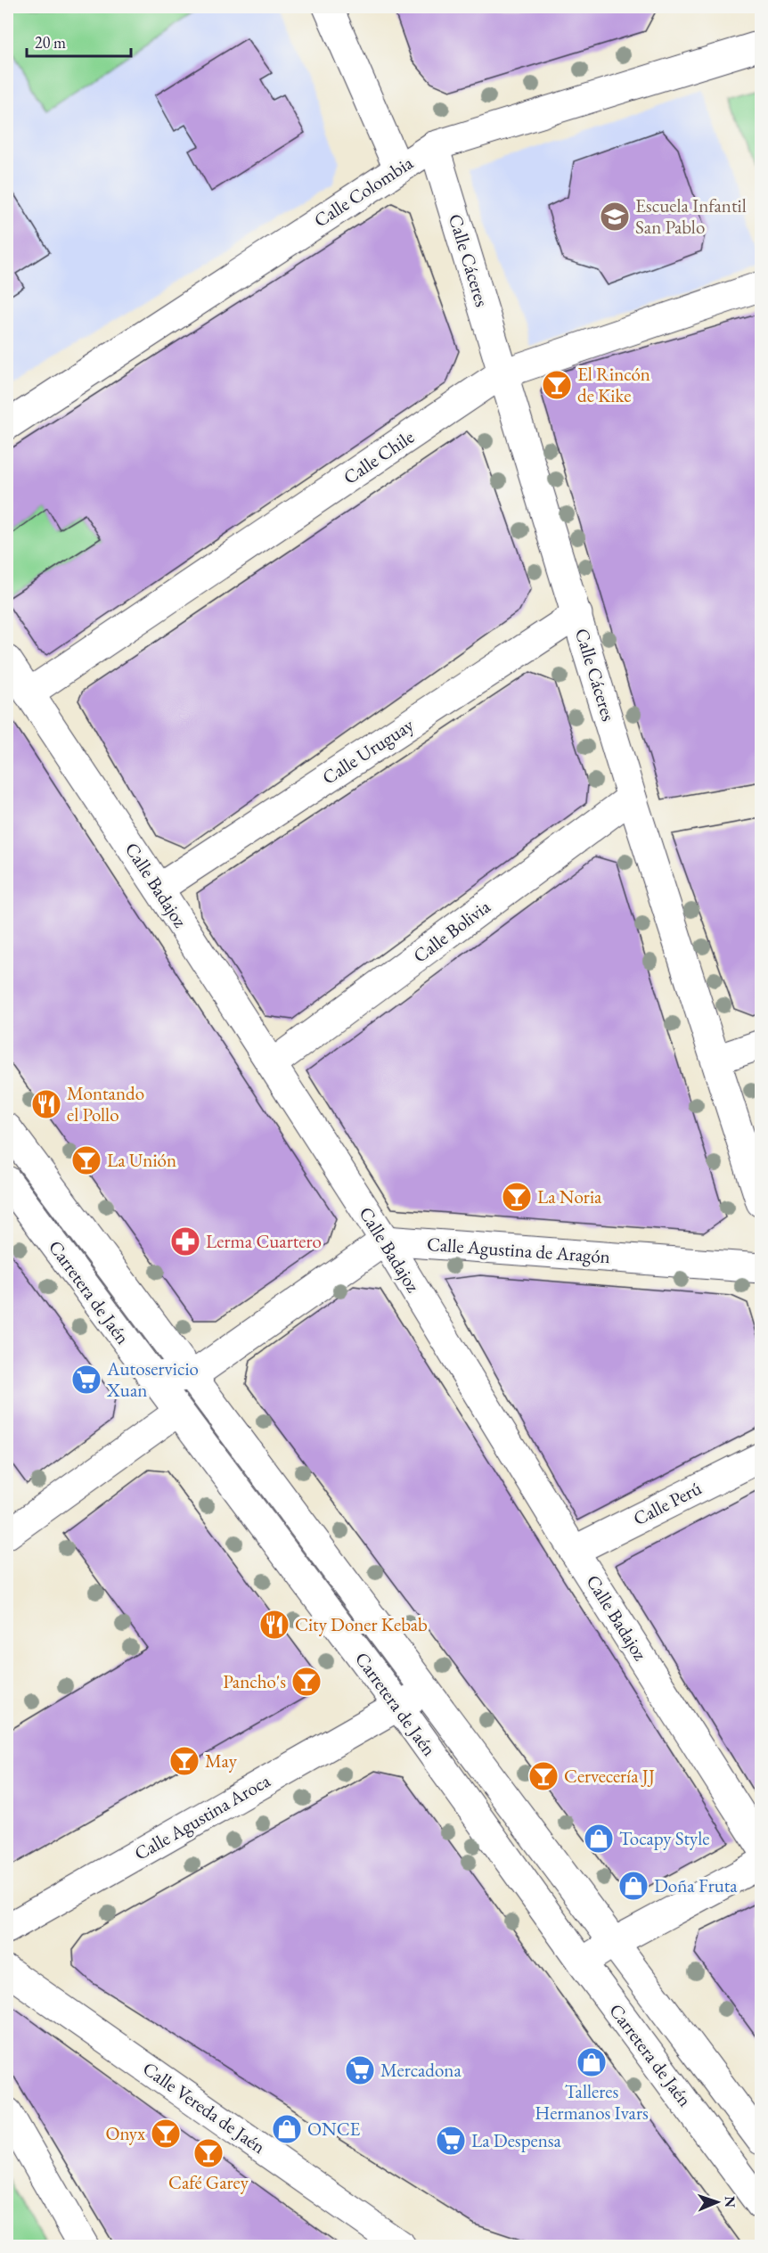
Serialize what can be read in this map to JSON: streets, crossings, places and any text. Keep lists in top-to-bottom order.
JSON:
{
  "streets": {
    "street": [
      "Calle Colombia",
      "Calle Cáceres",
      "Calle Chile",
      "Calle Uruguay",
      "Calle Badajoz",
      "Calle Bolivia",
      "Calle Agustina de Aragón",
      "Carretera de Jaén",
      "Calle Perú",
      "Calle Agustina Aroca",
      "Calle Vereda de Jaén"
    ]
  },
  "crossings": [
    ["Calle Colombia", "Calle Cáceres"],
    ["Calle Cáceres", "Calle Chile"],
    ["Calle Cáceres", "Calle Uruguay"],
    ["Calle Cáceres", "Calle Bolivia"],
    ["Calle Chile", "Calle Badajoz"],
    ["Calle Uruguay", "Calle Badajoz"],
    ["Calle Badajoz", "Calle Bolivia"],
    ["Calle Badajoz", "Calle Agustina de Aragón"],
    ["Calle Badajoz", "Calle Perú"],
    ["Carretera de Jaén", "Calle Agustina Aroca"]
  ],
  "places": {
    "school or university": ["Escuela Infantil San Pablo"],
    "bar": [
      "El Rincón de Kike",
      "La Unión",
      "La Noria",
      "Pancho's",
      "May",
      "Cervecería JJ",
      "Onyx",
      "Café Garey"
    ],
    "restaurant": ["Montando el Pollo", "City Doner Kebab"],
    "pharmacy": ["Lerma Cuartero"],
    "supermarket": ["Autoservicio Xuan", "Mercadona", "La Despensa"],
    "shop": [
      "Tocapy Style",
      "Doña Fruta",
      "Talleres Hermanos Ivars",
      "ONCE"
    ]
  },
  "scale_bar": "20 m",
  "north": "right"
}
